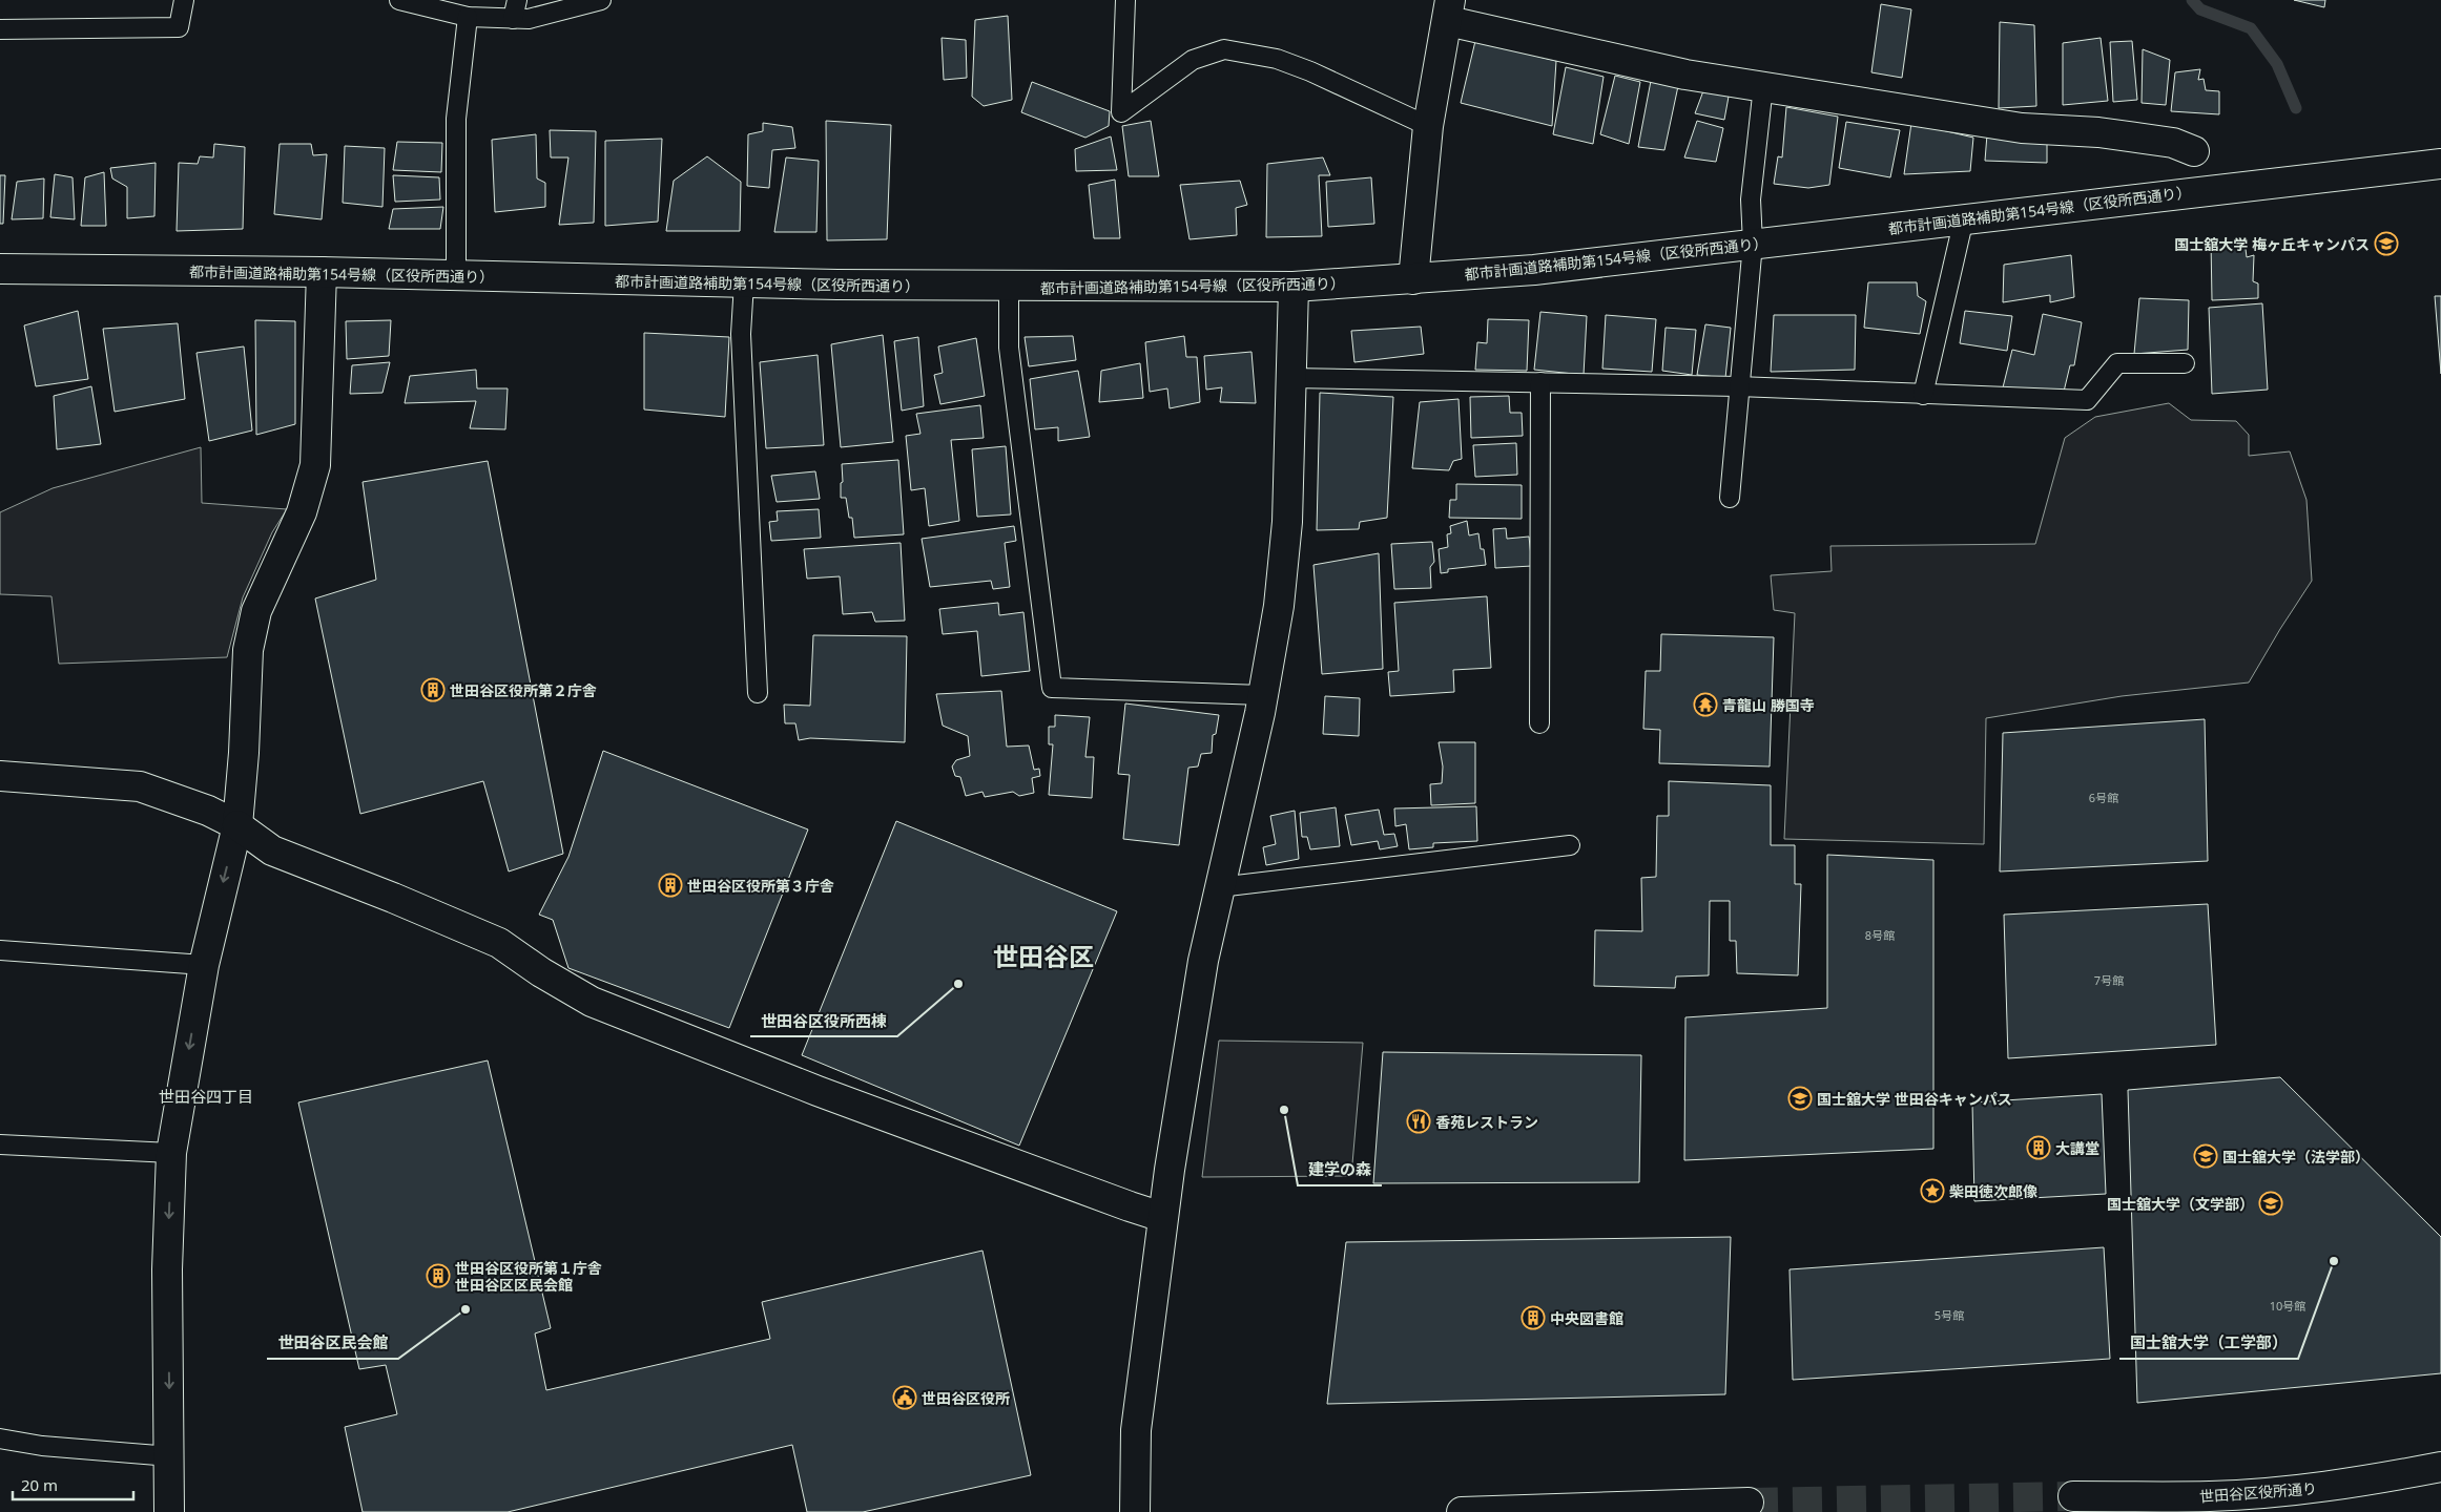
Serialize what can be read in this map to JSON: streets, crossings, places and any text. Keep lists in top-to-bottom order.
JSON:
{
  "streets": {
    "street": ["都市計画道路補助第154号線（区役所西通り）", "世田谷区役所通り"]
  },
  "districts": ["世田谷区", "世田谷四丁目"],
  "places": {
    "school or university": [
      "国士舘大学 梅ヶ丘キャンパス",
      "国士舘大学 世田谷キャンパス",
      "国士舘大学（法学部）",
      "国士舘大学（文学部）"
    ],
    "building": [
      "世田谷区役所第２庁舎",
      "世田谷区役所第３庁舎",
      "大講堂",
      "世田谷区役所第１庁舎 世田谷区区民会館",
      "中央図書館"
    ],
    "temple": ["青龍山 勝国寺"],
    "other": [
      "世田谷区役所西棟",
      "建学の森",
      "国士舘大学（工学部）",
      "世田谷区民会館"
    ],
    "restaurant": ["香苑レストラン"],
    "place": ["柴田徳次郎像"],
    "public building": ["世田谷区役所"]
  },
  "house_numbers": [
    "6号館",
    "8号館",
    "7号館",
    "10号館",
    "5号館"
  ],
  "scale_bar": "20 m"
}
